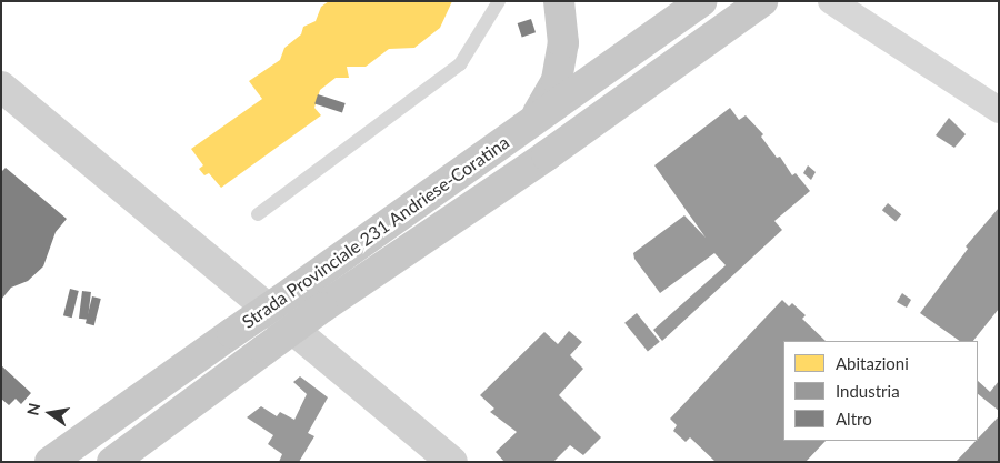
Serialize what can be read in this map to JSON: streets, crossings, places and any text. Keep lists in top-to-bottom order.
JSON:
{
  "streets": {
    "highway": ["Strada Provinciale 231 Andriese-Coratina"]
  },
  "legend": ["Abitazioni", "Industria", "Altro"],
  "north": "left"
}
